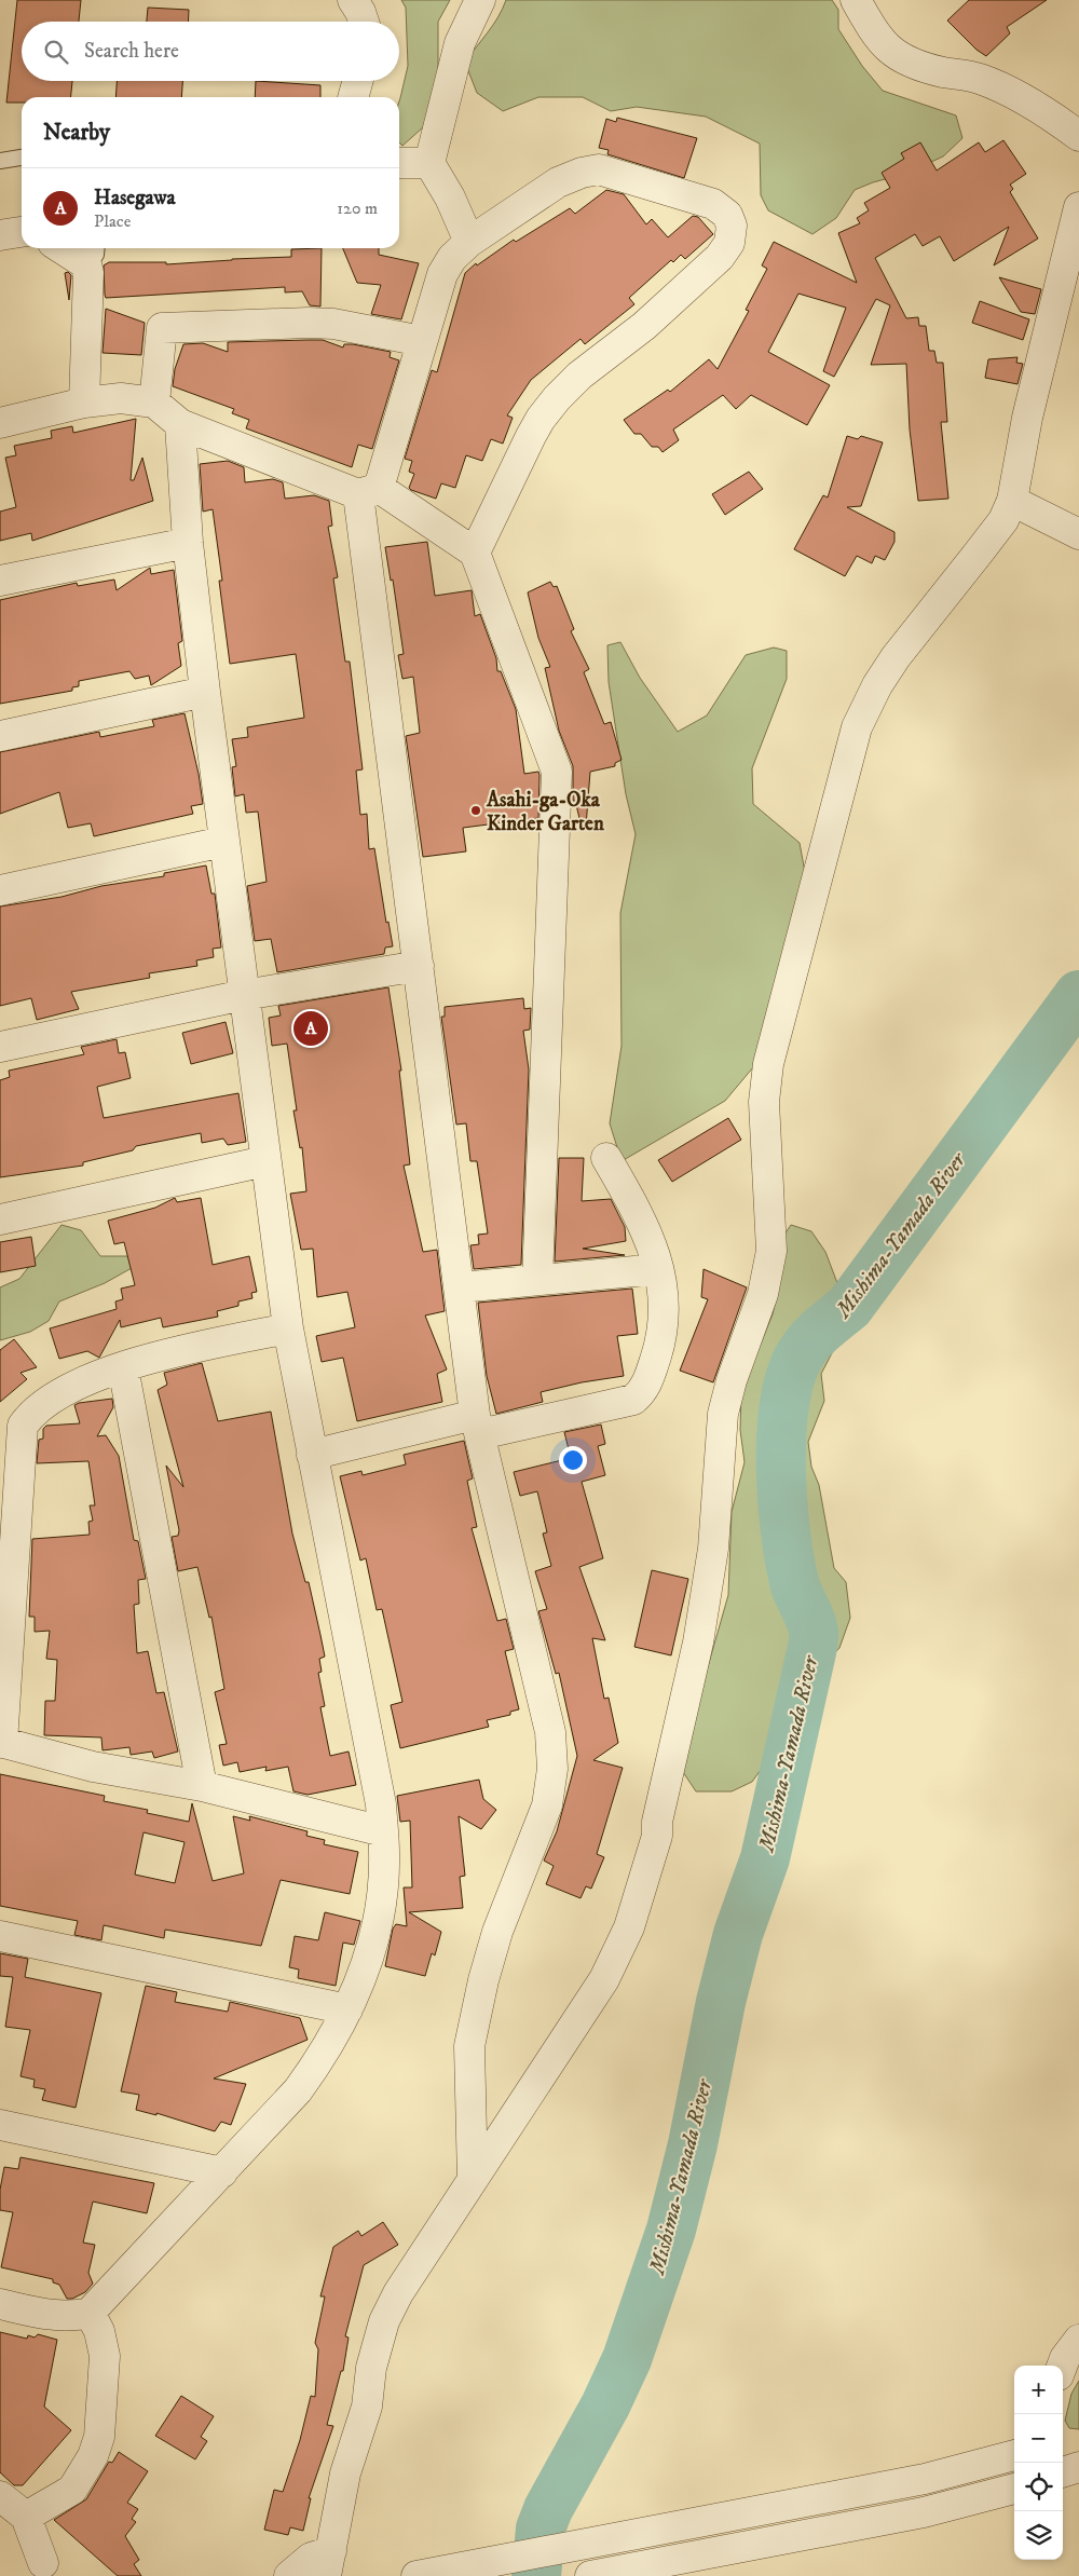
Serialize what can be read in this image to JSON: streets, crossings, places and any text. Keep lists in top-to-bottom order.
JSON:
{
  "water": ["Mishima-Yamada River"],
  "places": ["Asahi-ga-Oka Kinder Garten"],
  "page": {
    "search": "Search here",
    "heading": "Nearby",
    "list": [
      {
        "mark": "A",
        "name": "Hasegawa",
        "note": "Place",
        "value": "120 m"
      }
    ],
    "pins": "A",
    "map_buttons": ["+", "−"]
  }
}
